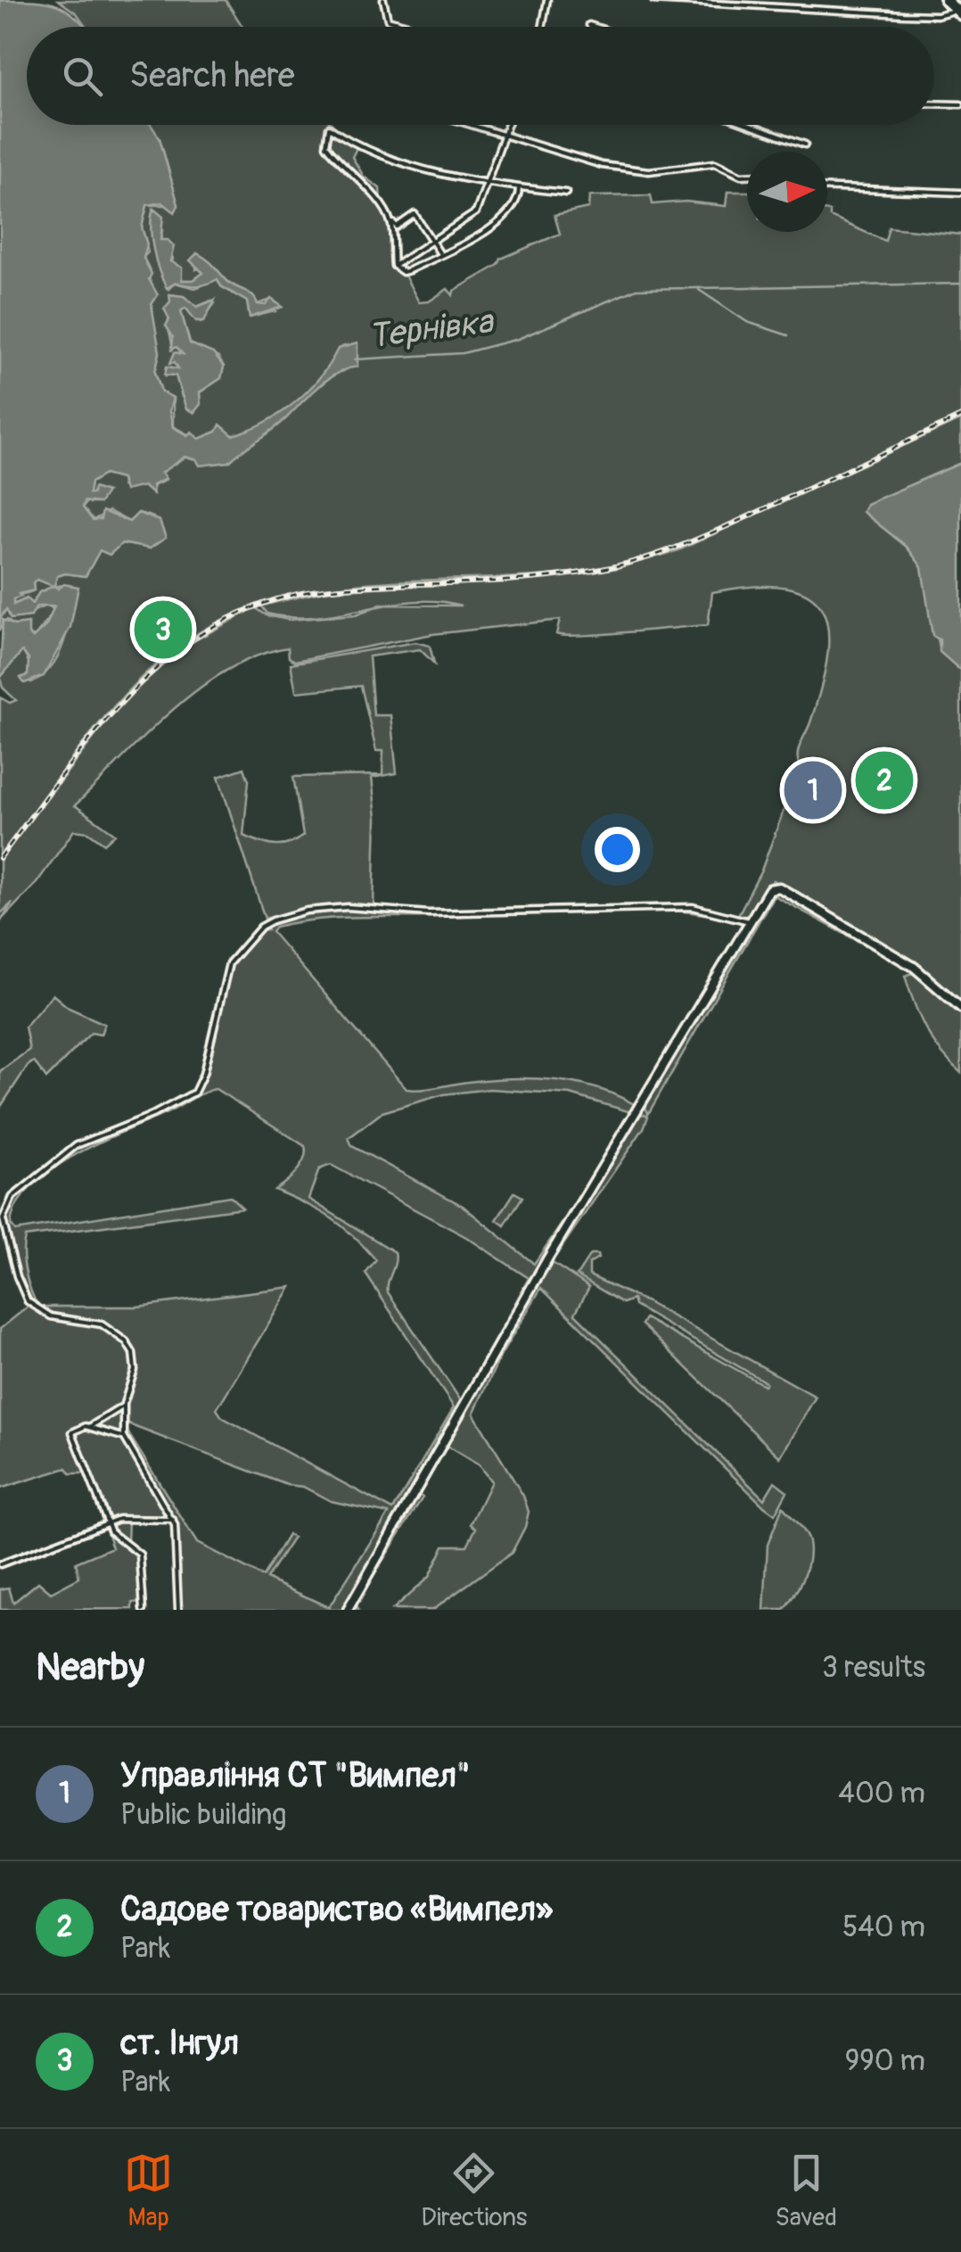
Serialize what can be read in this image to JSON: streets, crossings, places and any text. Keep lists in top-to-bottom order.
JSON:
{
  "water": ["Тернівка"],
  "north": "right",
  "page": {
    "search": "Search here",
    "pins": ["3", "2", "1"],
    "heading": ["Nearby", "3 results"],
    "list": [
      {
        "mark": "1",
        "name": "Управління СТ \"Вимпел\"",
        "note": "Public building",
        "value": "400 m"
      },
      {
        "mark": "2",
        "name": "Садове товариство «Вимпел»",
        "note": "Park",
        "value": "540 m"
      },
      {
        "mark": "3",
        "name": "ст. Інгул",
        "note": "Park",
        "value": "990 m"
      }
    ],
    "nav": ["Map", "Directions", "Saved"]
  }
}
